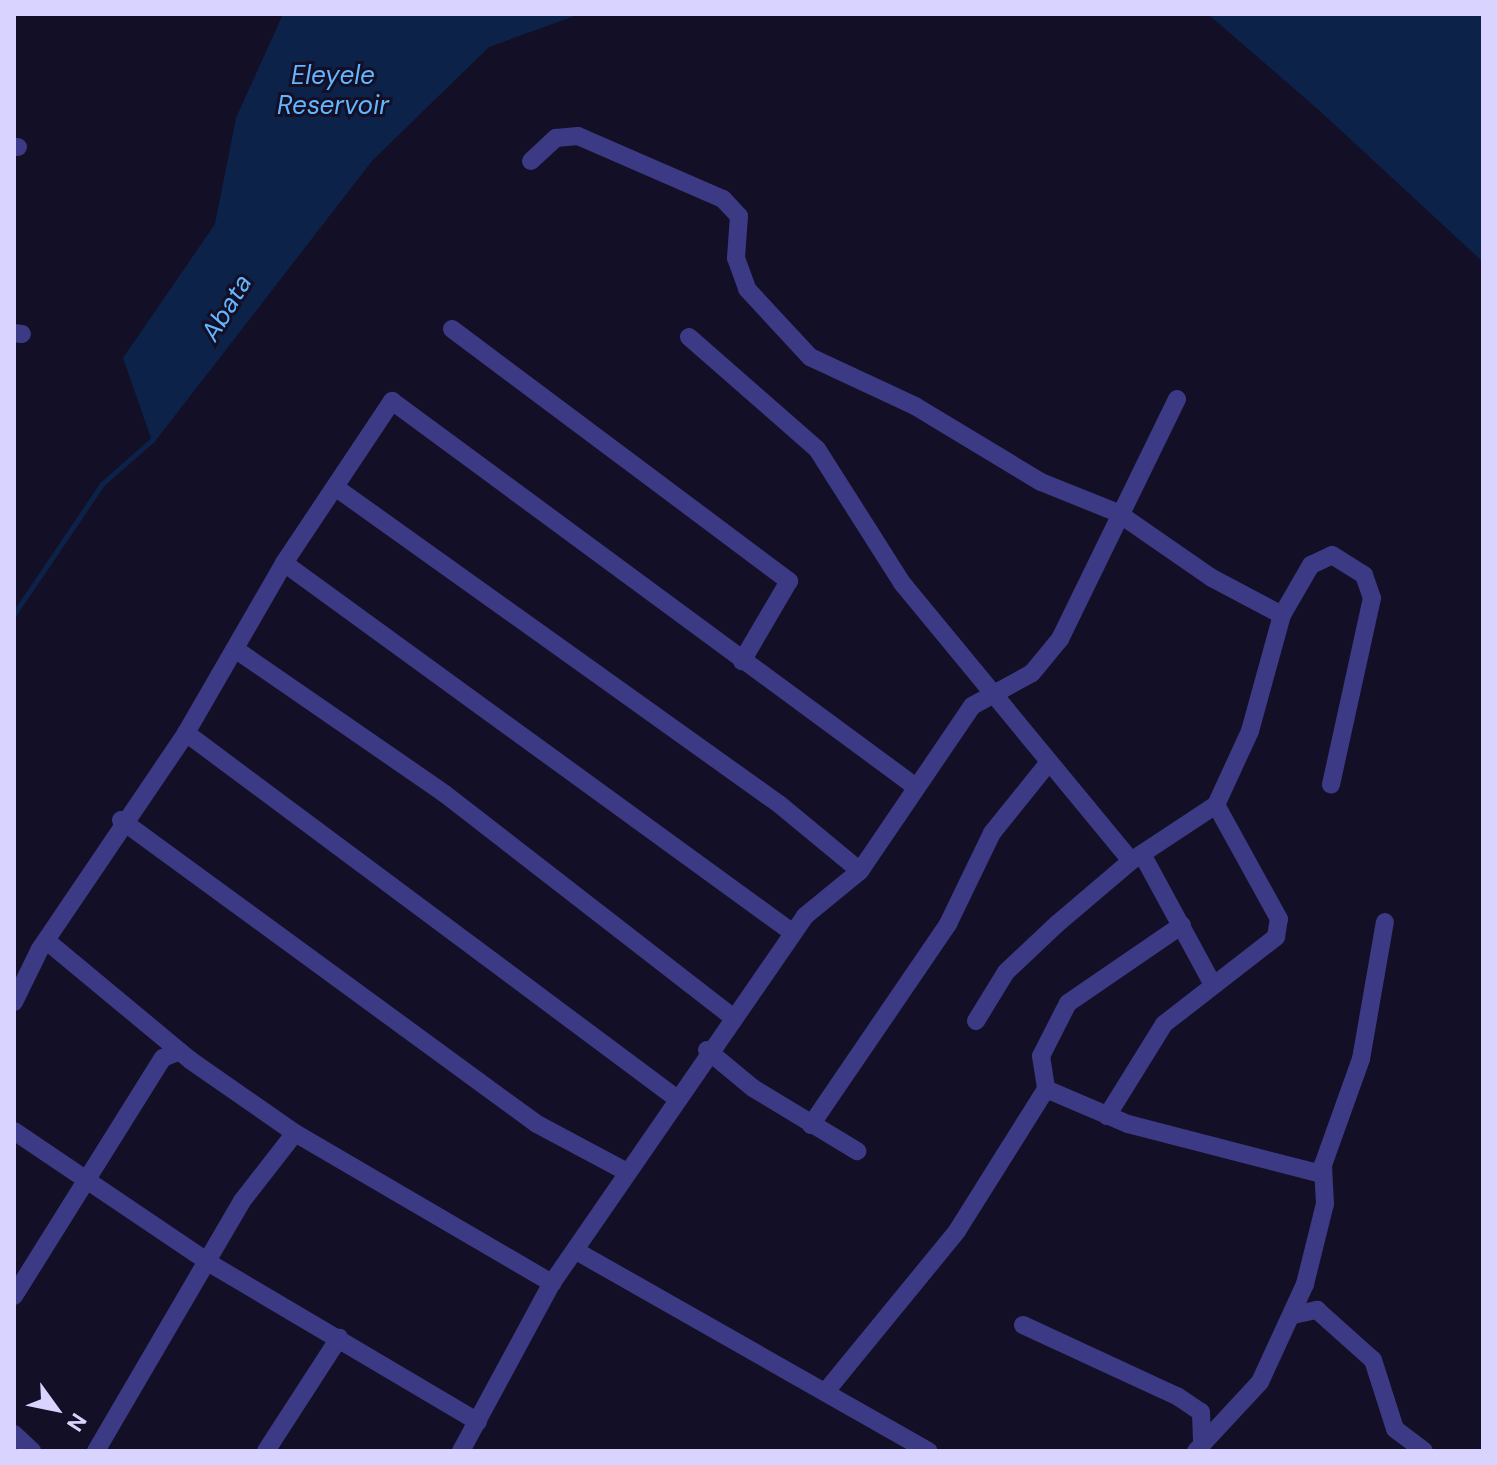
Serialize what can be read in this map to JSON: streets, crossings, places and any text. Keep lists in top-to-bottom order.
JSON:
{
  "water": ["Eleyele Reservoir", "Abata"],
  "north": "bottom right"
}
